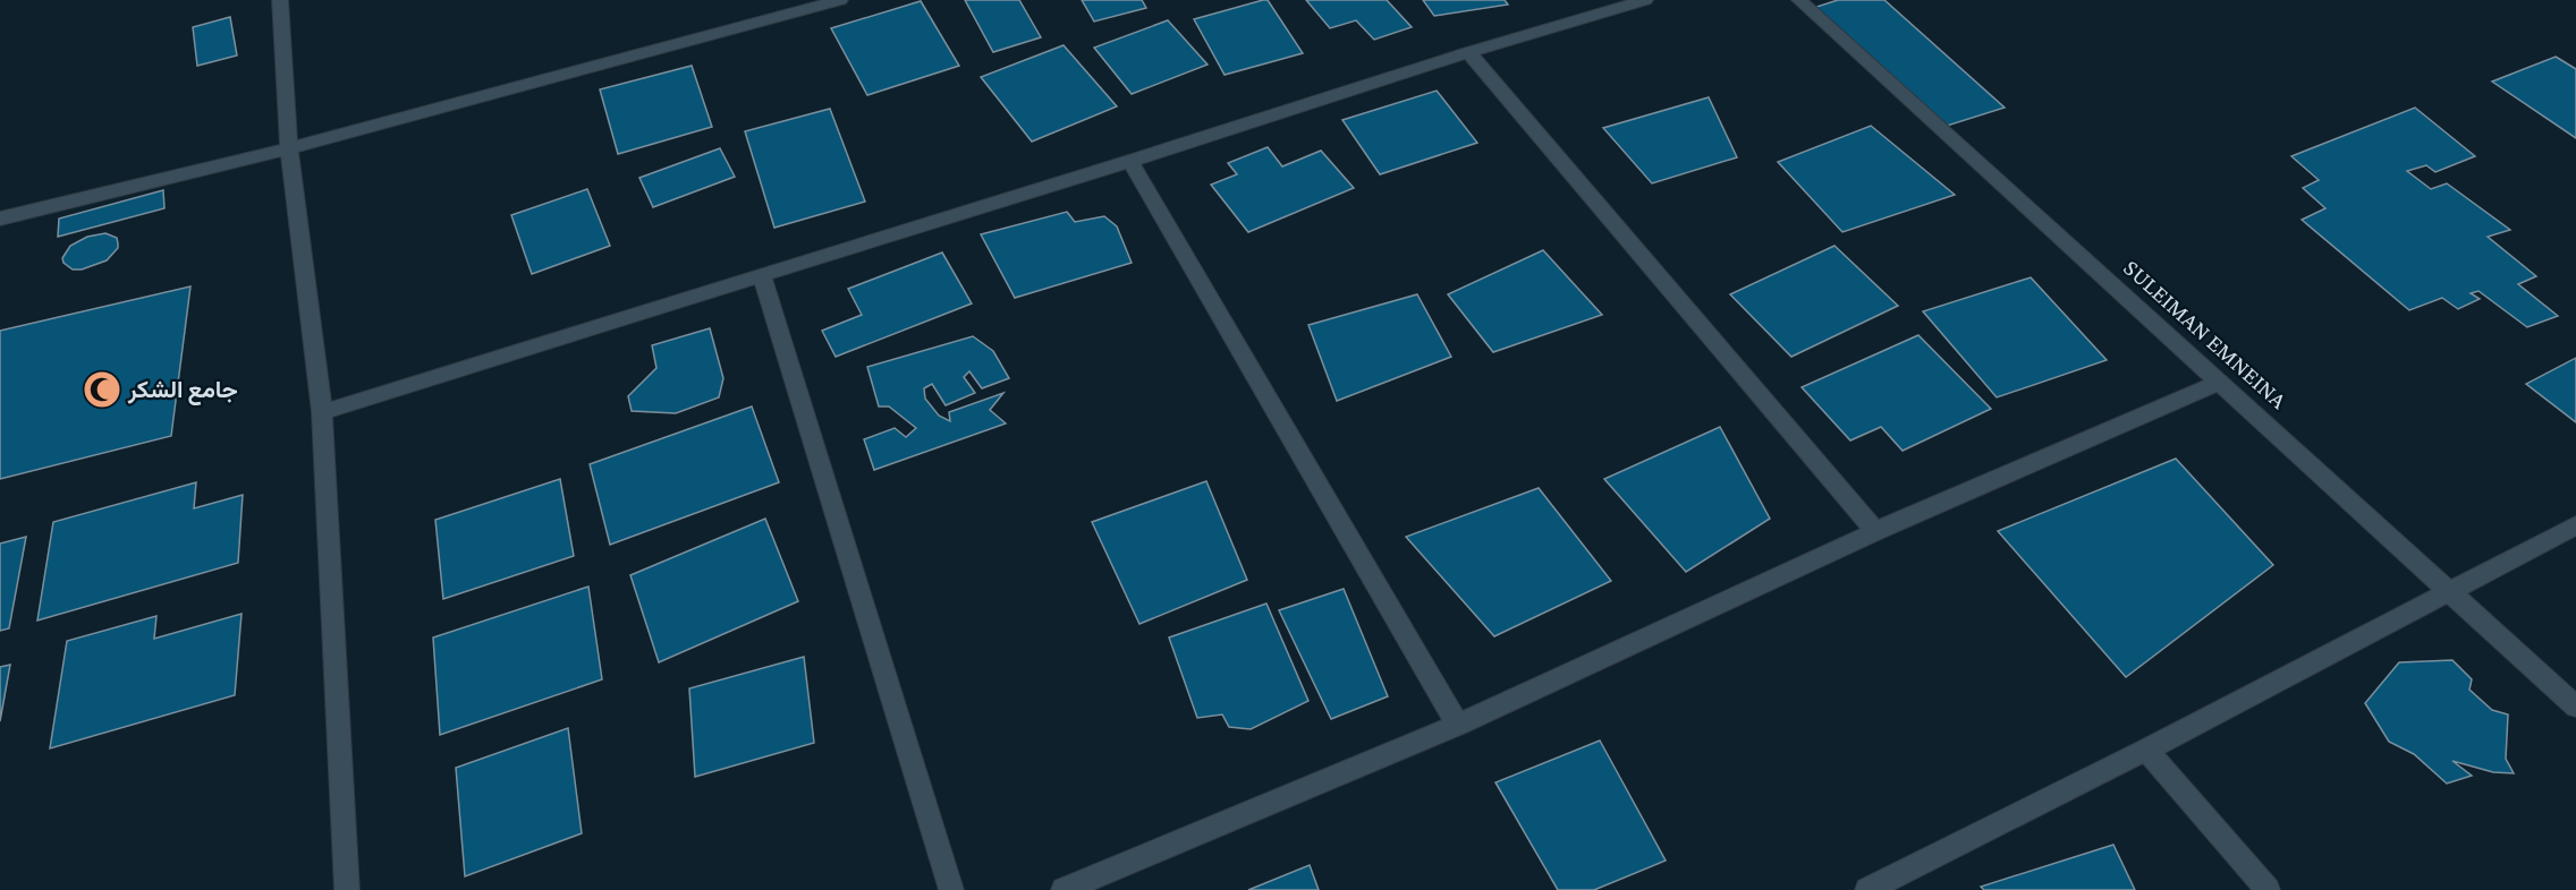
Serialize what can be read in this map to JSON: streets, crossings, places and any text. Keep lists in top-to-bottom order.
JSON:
{
  "streets": {
    "street": ["SULEIMAN EMNEINA"]
  },
  "places": {
    "mosque": ["جامع الشكر"]
  }
}
